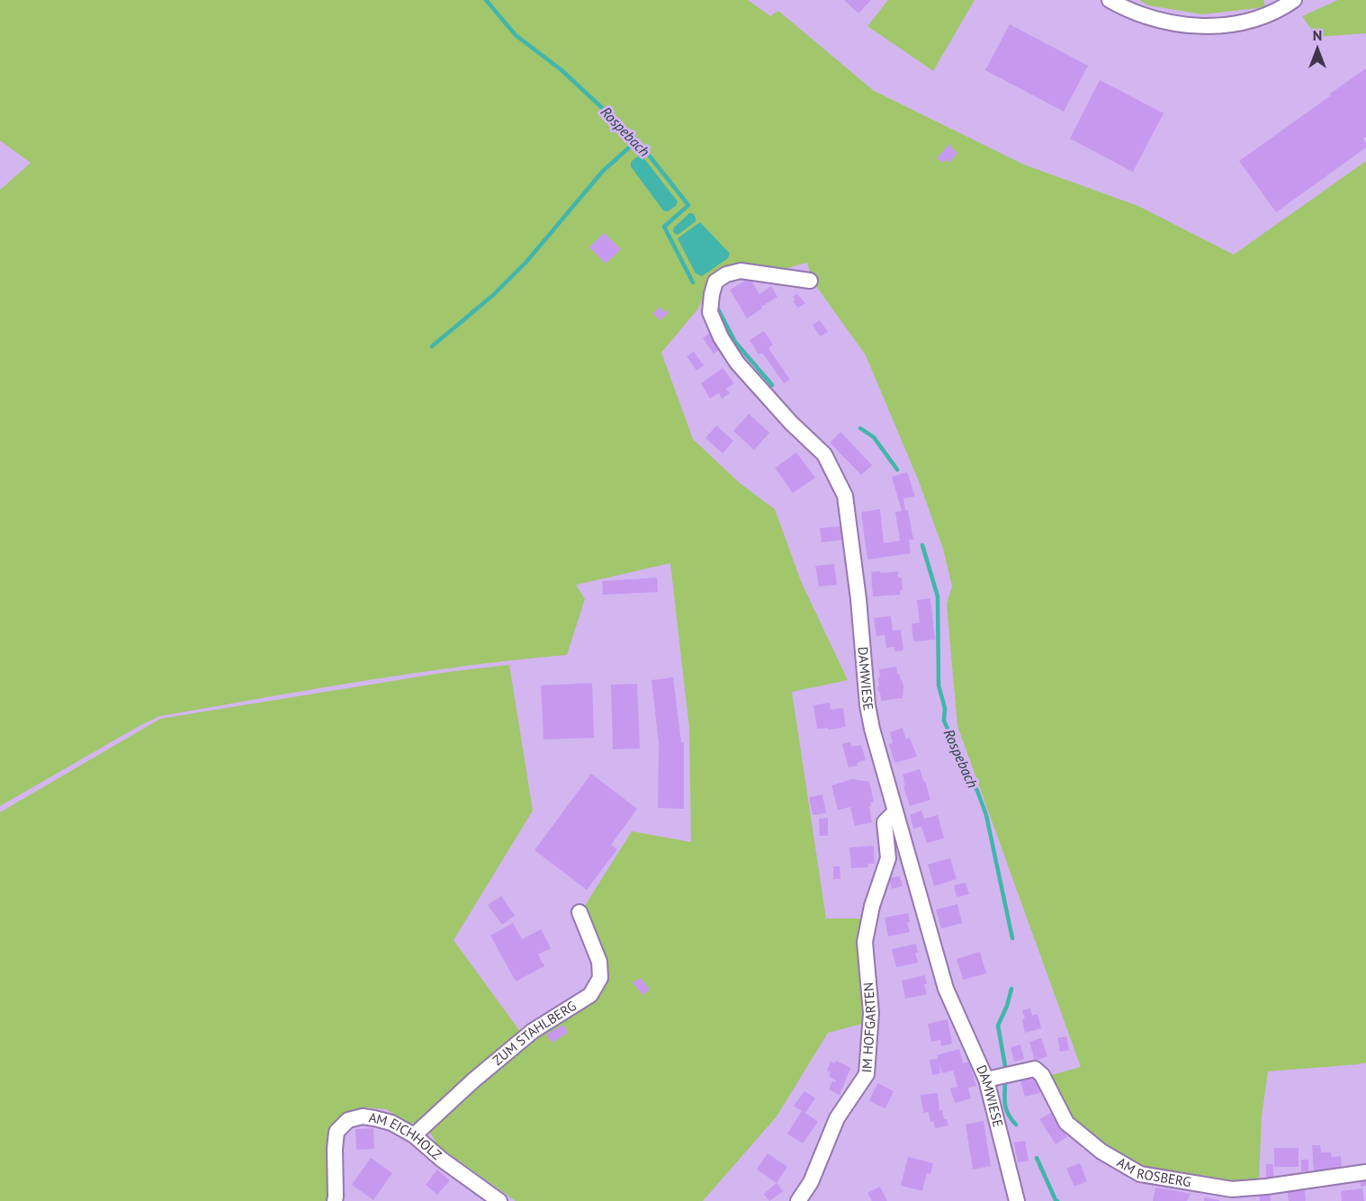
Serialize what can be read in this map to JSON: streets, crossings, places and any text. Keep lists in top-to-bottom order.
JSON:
{
  "streets": {
    "street": [
      "DAMWIESE",
      "IM HOFGARTEN",
      "ZUM STAHLBERG",
      "AM EICHHOLZ",
      "AM ROSBERG"
    ]
  },
  "crossings": [
    ["DAMWIESE", "IM HOFGARTEN"],
    ["DAMWIESE", "AM ROSBERG"],
    ["ZUM STAHLBERG", "AM EICHHOLZ"]
  ],
  "water": ["Rospebach"],
  "north": "top"
}
